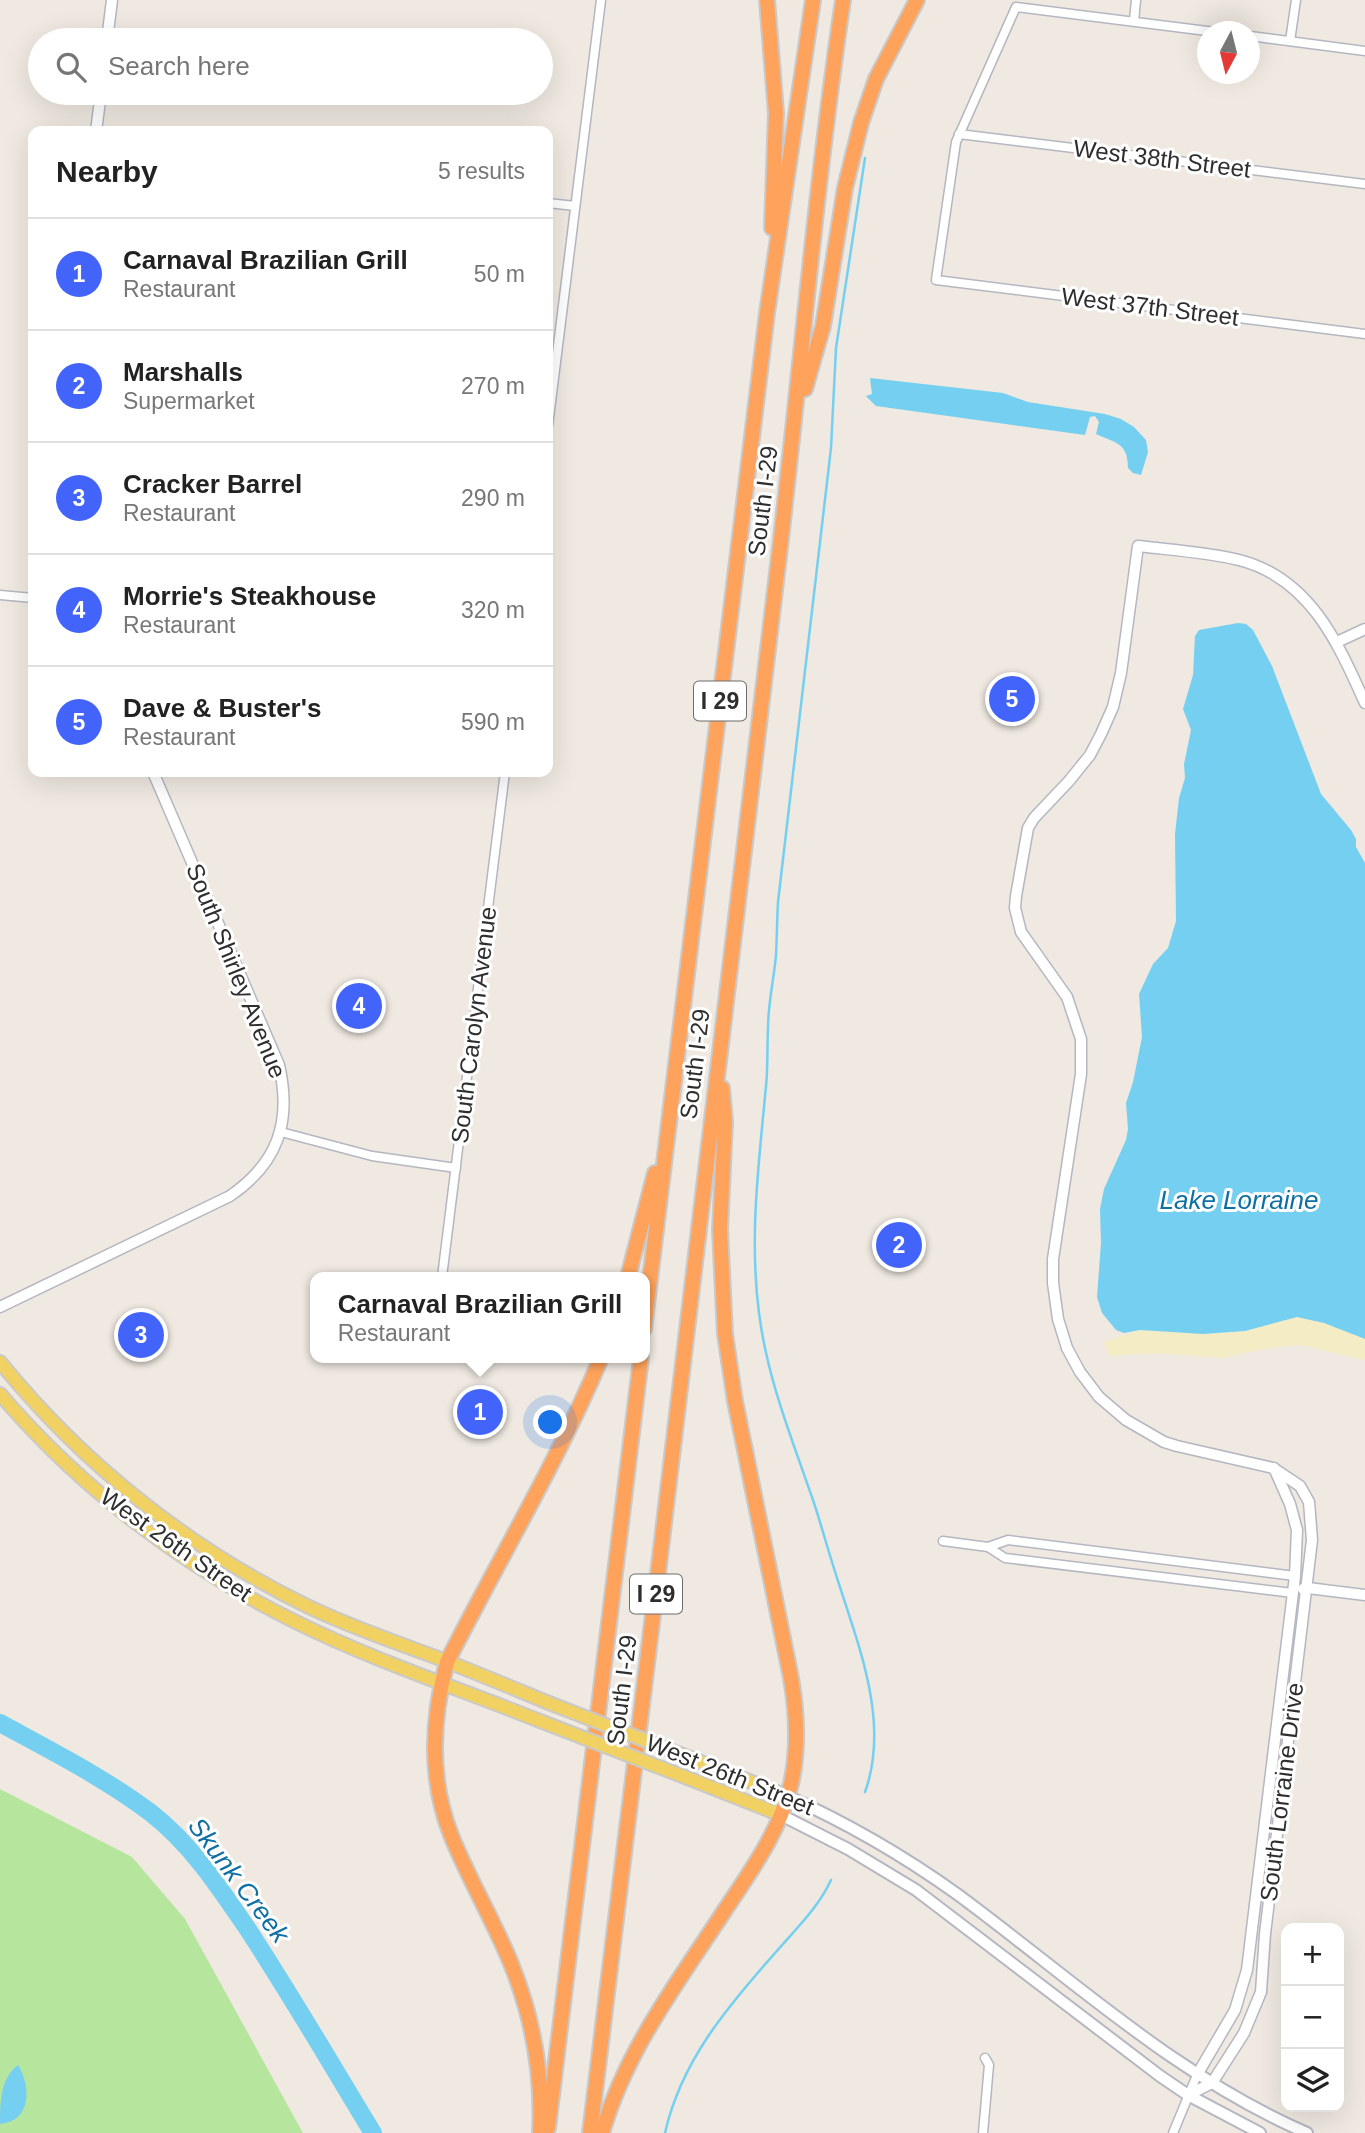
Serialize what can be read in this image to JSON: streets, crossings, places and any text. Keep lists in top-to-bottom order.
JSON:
{
  "streets": {
    "highway": ["South I-29", "I 29"],
    "main road": ["West 26th Street"],
    "street": [
      "West 38th Street",
      "West 37th Street",
      "South Shirley Avenue",
      "South Carolyn Avenue",
      "South Lorraine Drive"
    ]
  },
  "crossings": [
    ["West 38th Street", "West 37th Street"],
    ["West 26th Street", "South Lorraine Drive"]
  ],
  "water": ["Lake Lorraine", "Skunk Creek"],
  "north": "bottom",
  "page": {
    "search": "Search here",
    "heading": ["Nearby", "5 results"],
    "list": [
      {
        "mark": "1",
        "name": "Carnaval Brazilian Grill",
        "note": "Restaurant",
        "value": "50 m"
      },
      {
        "mark": "2",
        "name": "Marshalls",
        "note": "Supermarket",
        "value": "270 m"
      },
      {
        "mark": "3",
        "name": "Cracker Barrel",
        "note": "Restaurant",
        "value": "290 m"
      },
      {
        "mark": "4",
        "name": "Morrie's Steakhouse",
        "note": "Restaurant",
        "value": "320 m"
      },
      {
        "mark": "5",
        "name": "Dave & Buster's",
        "note": "Restaurant",
        "value": "590 m"
      }
    ],
    "pins": [
      "5",
      "4",
      "2",
      "3",
      "1"
    ],
    "popup": ["Carnaval Brazilian Grill", "Restaurant"],
    "map_buttons": ["+", "−"]
  }
}
